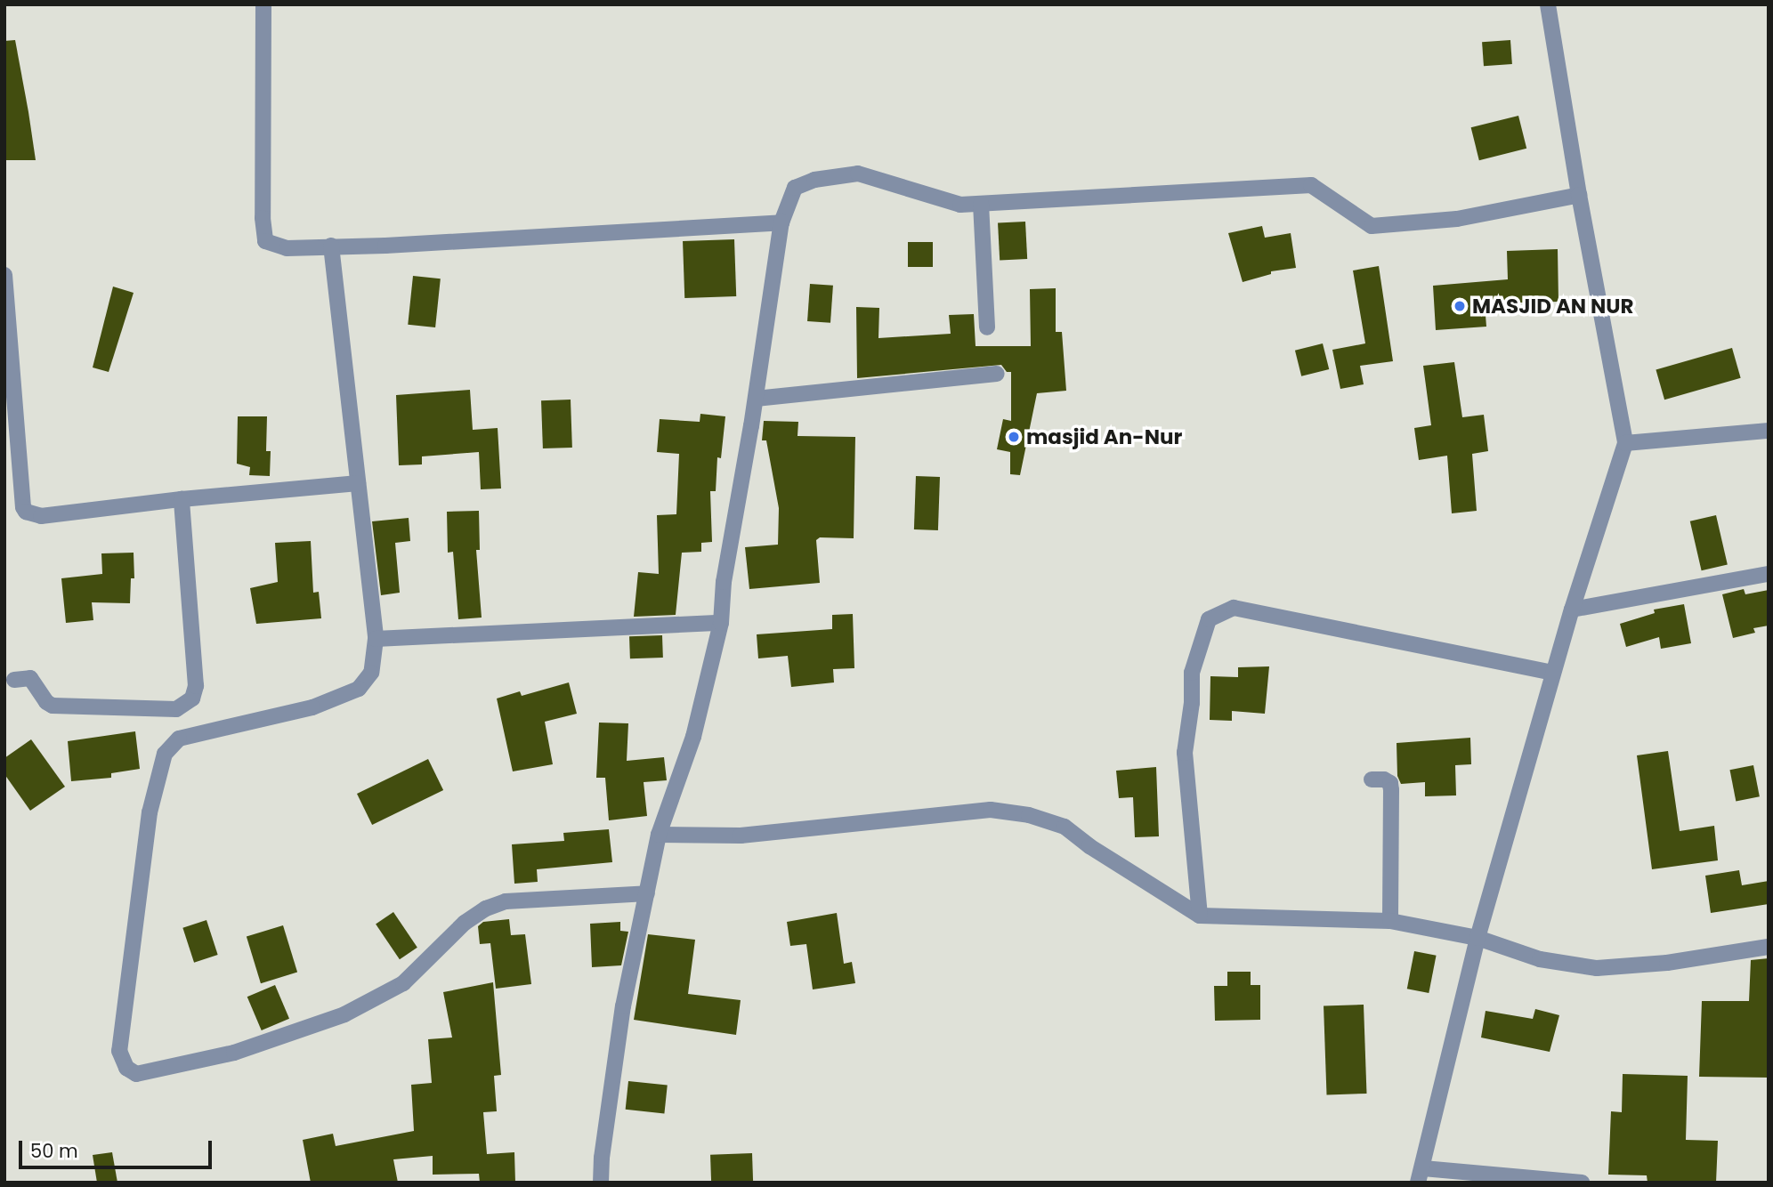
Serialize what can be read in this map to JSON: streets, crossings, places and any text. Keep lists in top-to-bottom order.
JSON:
{
  "places": ["MASJID AN NUR", "masjid An-Nur"],
  "scale_bar": "50 m"
}
